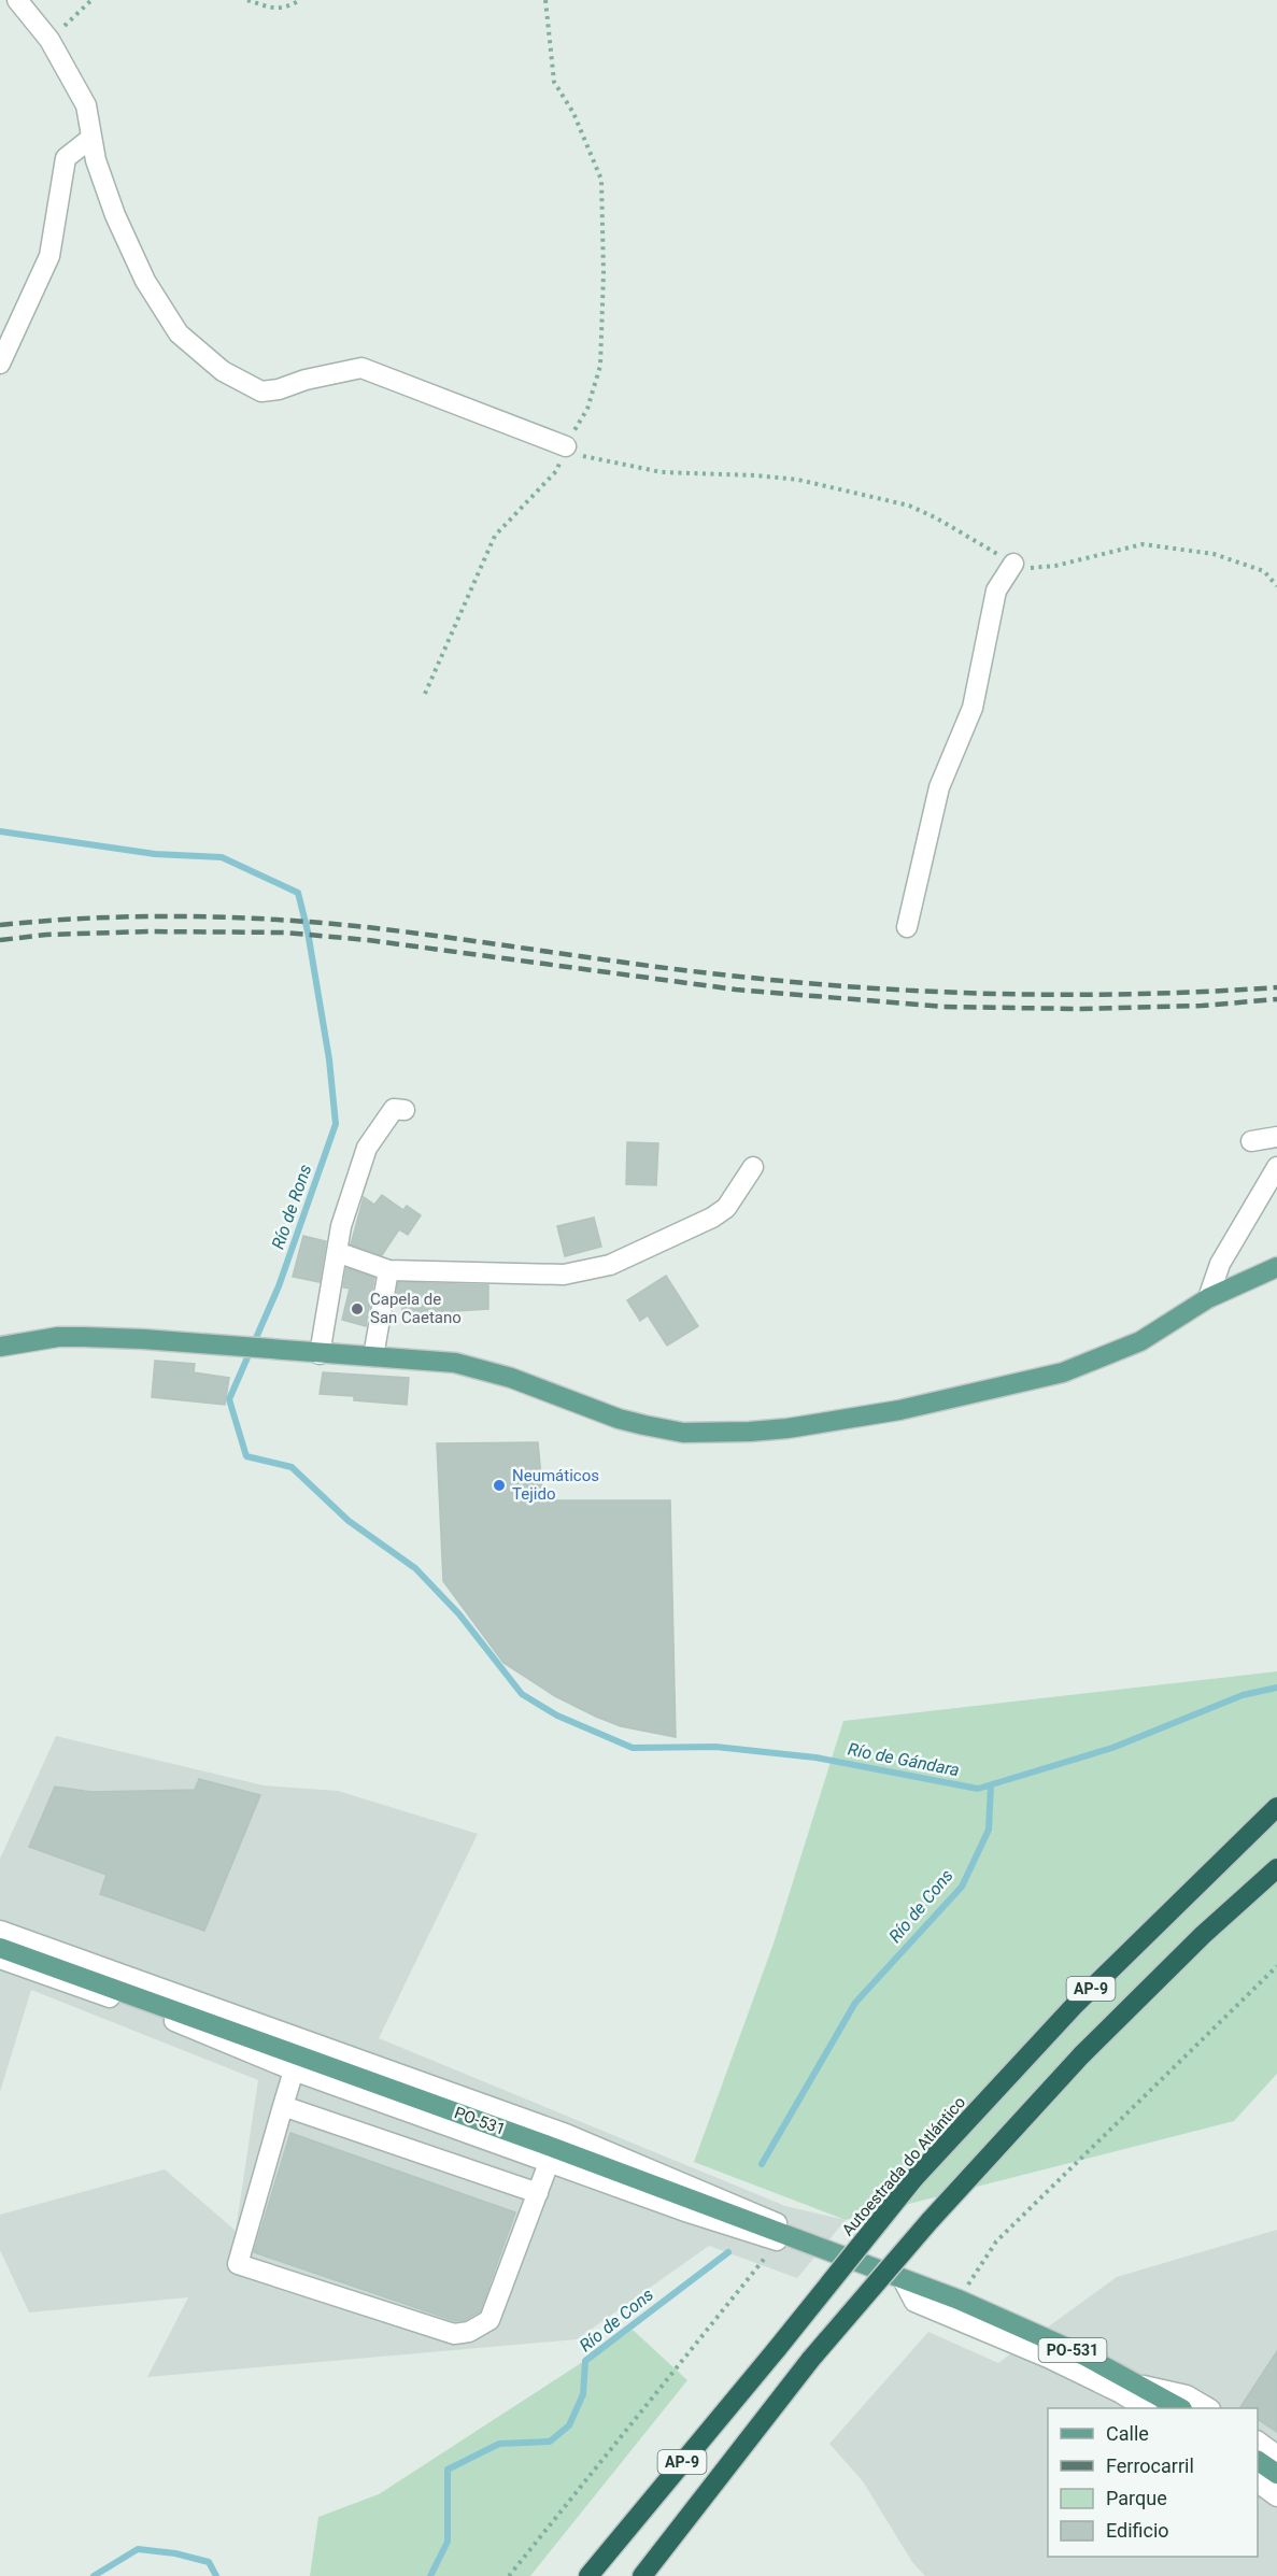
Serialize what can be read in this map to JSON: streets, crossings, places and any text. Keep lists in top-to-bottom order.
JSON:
{
  "streets": {
    "highway": ["AP-9", "Autoestrada do Atlántico"],
    "main road": ["PO-531"]
  },
  "water": ["Río de Rons", "Río de Gándara", "Río de Cons"],
  "places": ["Capela de San Caetano", "Neumáticos Tejido"],
  "legend": [
    "Calle",
    "Ferrocarril",
    "Parque",
    "Edificio"
  ]
}
